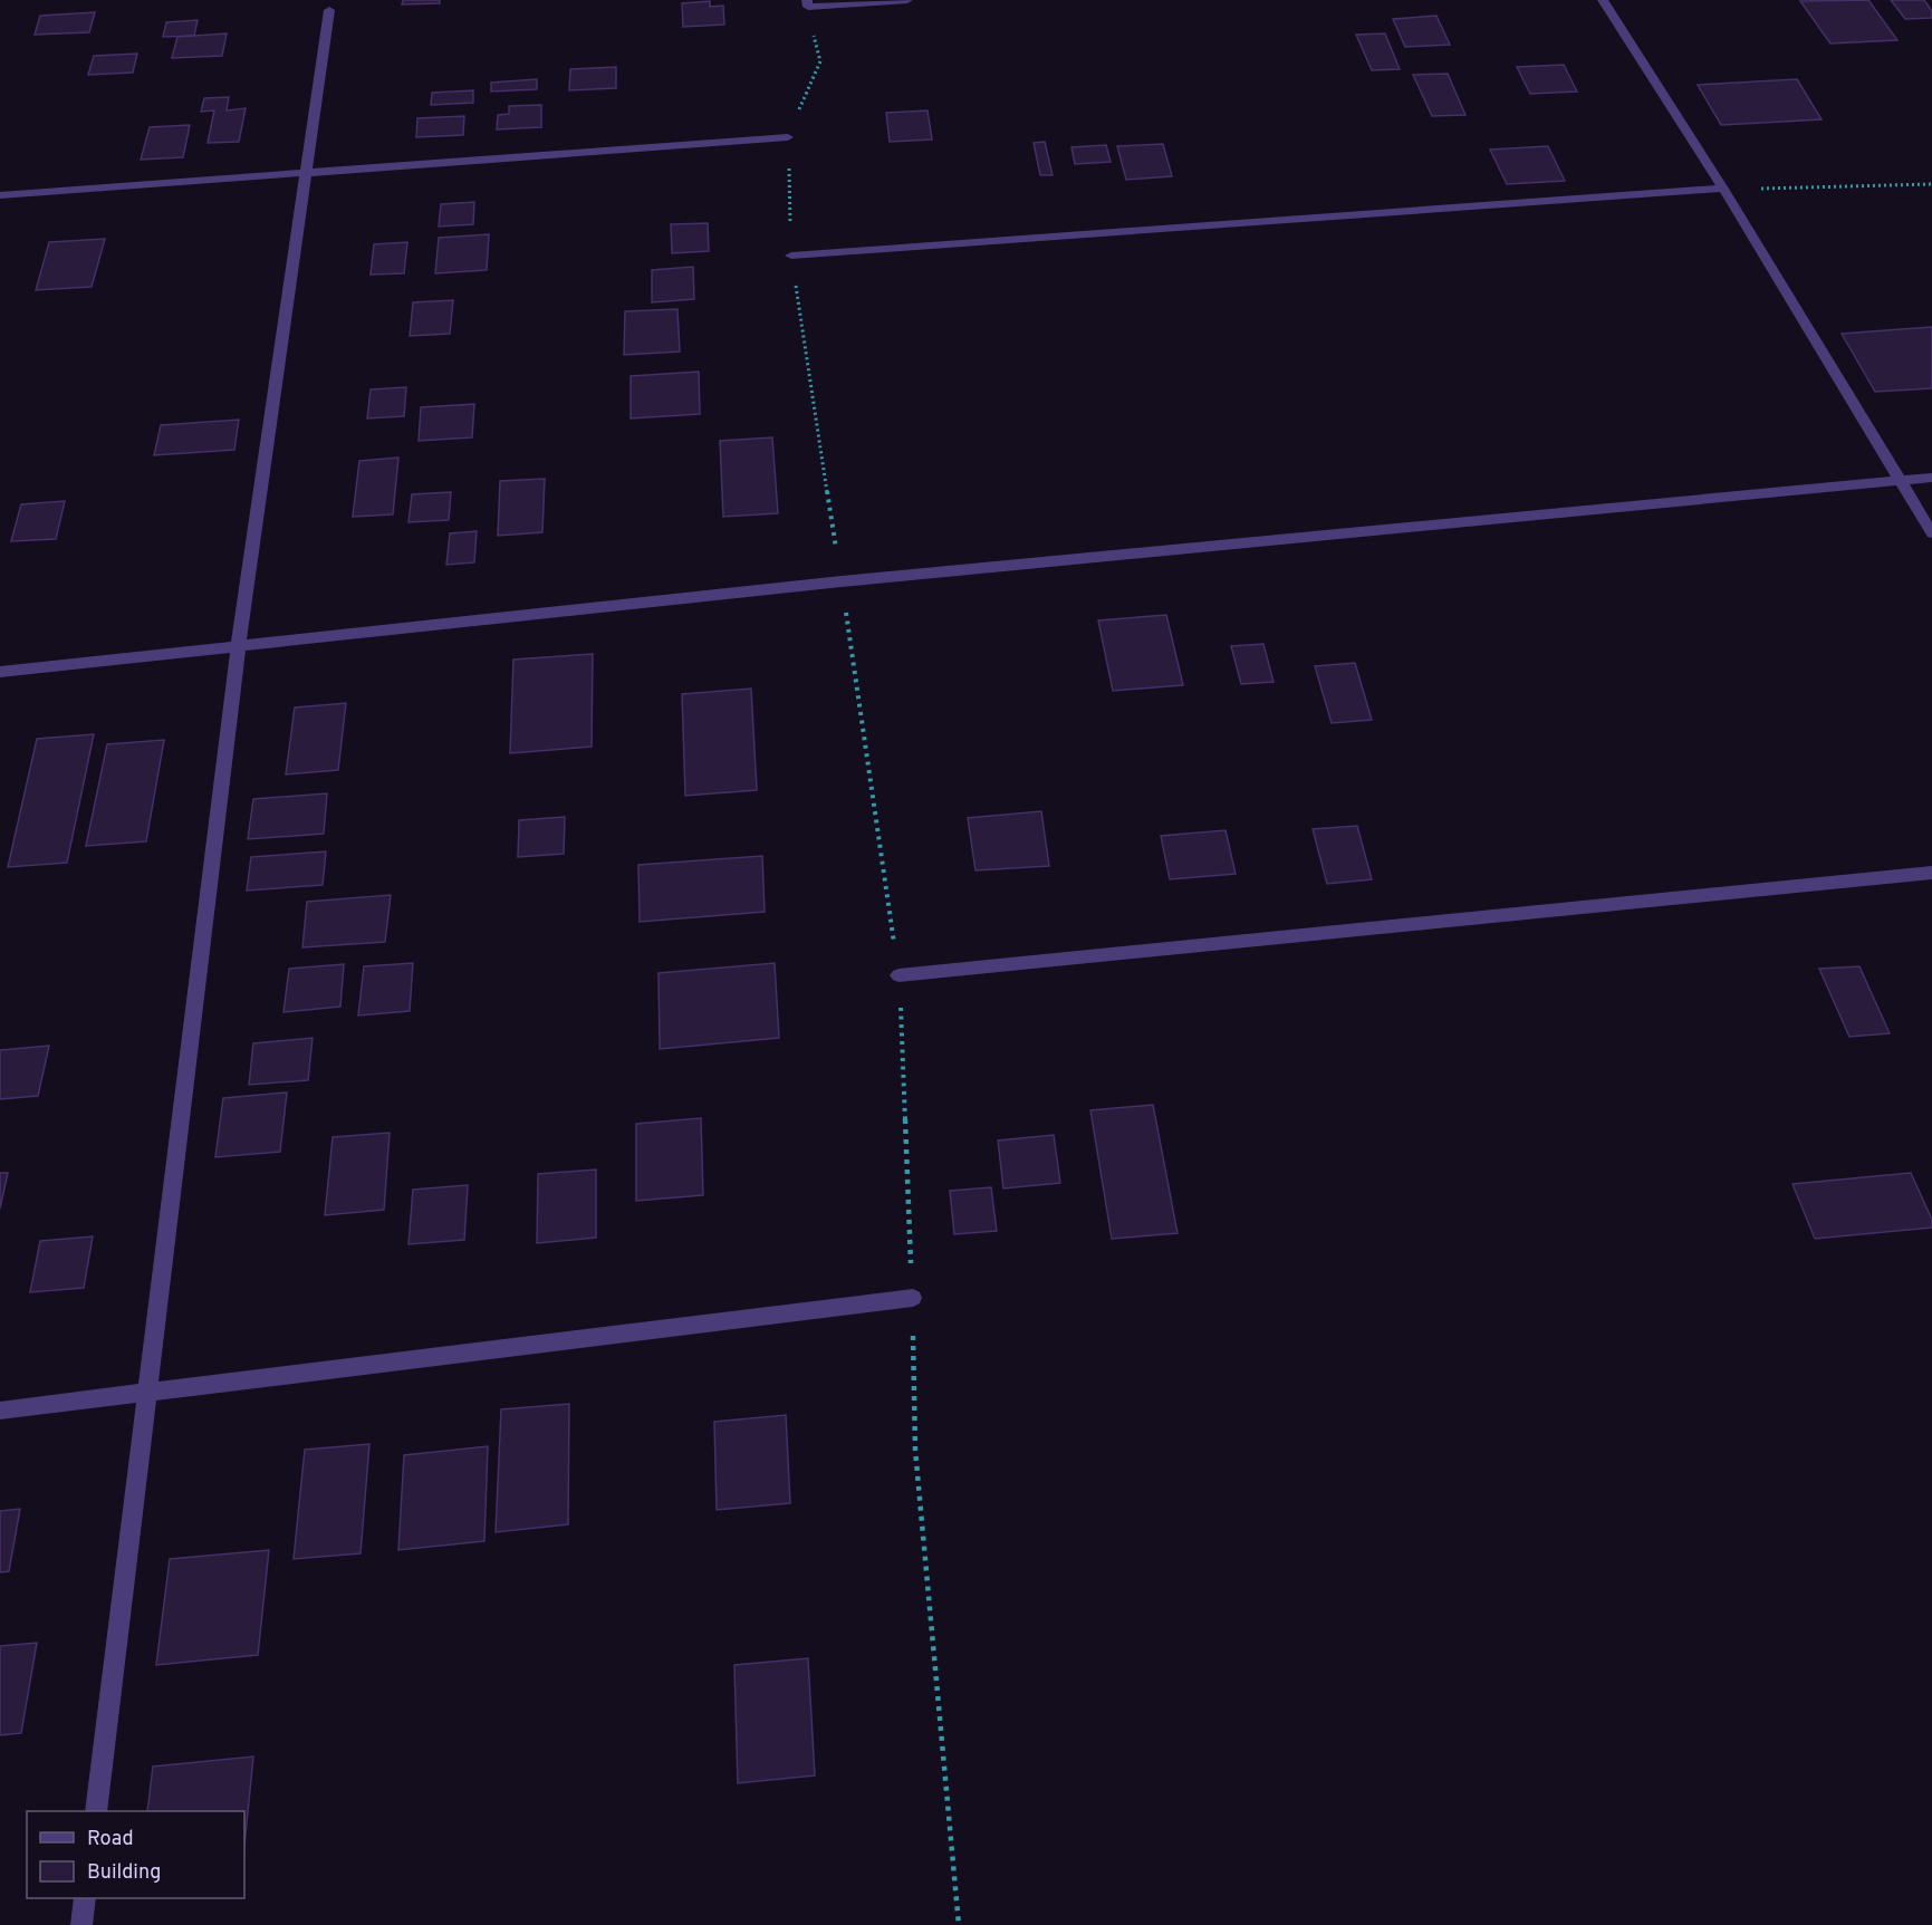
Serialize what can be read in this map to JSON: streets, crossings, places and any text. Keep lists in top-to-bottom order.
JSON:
{
  "legend": ["Road", "Building"]
}
